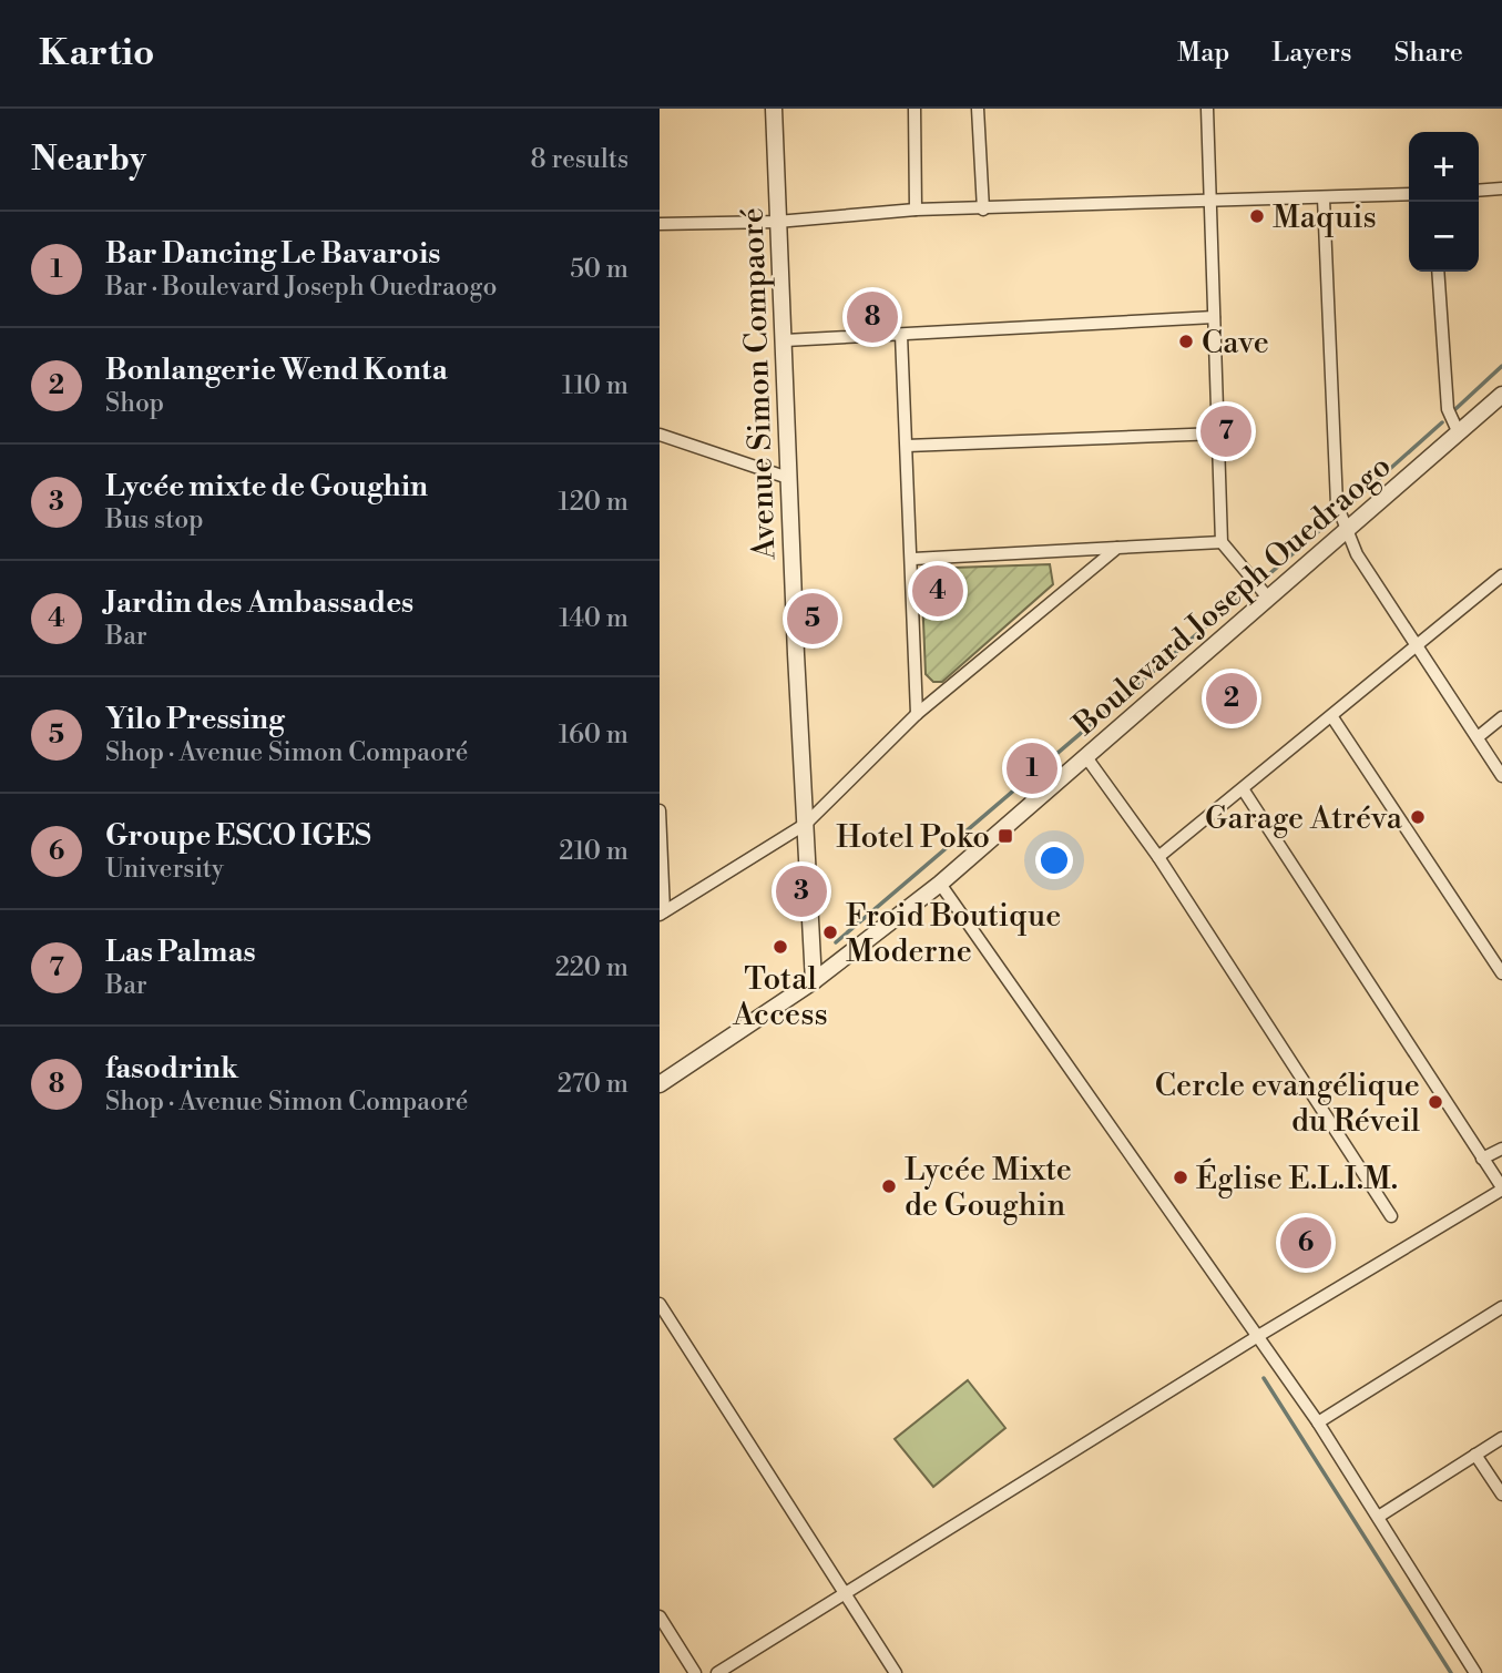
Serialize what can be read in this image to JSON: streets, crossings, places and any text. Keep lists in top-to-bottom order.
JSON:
{
  "streets": {
    "street": ["Avenue Simon Compaoré", "Boulevard Joseph Ouedraogo"]
  },
  "crossings": [
    ["Avenue Simon Compaoré", "Boulevard Joseph Ouedraogo"]
  ],
  "places": {
    "other": [
      "Maquis",
      "Cave",
      "Garage Atréva",
      "Froid Boutique Moderne",
      "Total Access",
      "Cercle evangélique du Réveil",
      "Église E.L.I.M.",
      "Lycée Mixte de Goughin"
    ],
    "transit": ["Hotel Poko"]
  },
  "page": {
    "header": "Kartio",
    "nav": ["Map", "Layers", "Share"],
    "heading": ["Nearby", "8 results"],
    "map_buttons": ["+", "−"],
    "list": [
      {
        "mark": "1",
        "name": "Bar Dancing Le Bavarois",
        "note": "Bar · Boulevard Joseph Ouedraogo",
        "value": "50 m"
      },
      {
        "mark": "2",
        "name": "Bonlangerie Wend Konta",
        "note": "Shop",
        "value": "110 m"
      },
      {
        "mark": "3",
        "name": "Lycée mixte de Goughin",
        "note": "Bus stop",
        "value": "120 m"
      },
      {
        "mark": "4",
        "name": "Jardin des Ambassades",
        "note": "Bar",
        "value": "140 m"
      },
      {
        "mark": "5",
        "name": "Yilo Pressing",
        "note": "Shop · Avenue Simon Compaoré",
        "value": "160 m"
      },
      {
        "mark": "6",
        "name": "Groupe ESCO IGES",
        "note": "University",
        "value": "210 m"
      },
      {
        "mark": "7",
        "name": "Las Palmas",
        "note": "Bar",
        "value": "220 m"
      },
      {
        "mark": "8",
        "name": "fasodrink",
        "note": "Shop · Avenue Simon Compaoré",
        "value": "270 m"
      }
    ],
    "pins": [
      "8",
      "7",
      "4",
      "5",
      "2",
      "1",
      "3",
      "6"
    ]
  }
}
